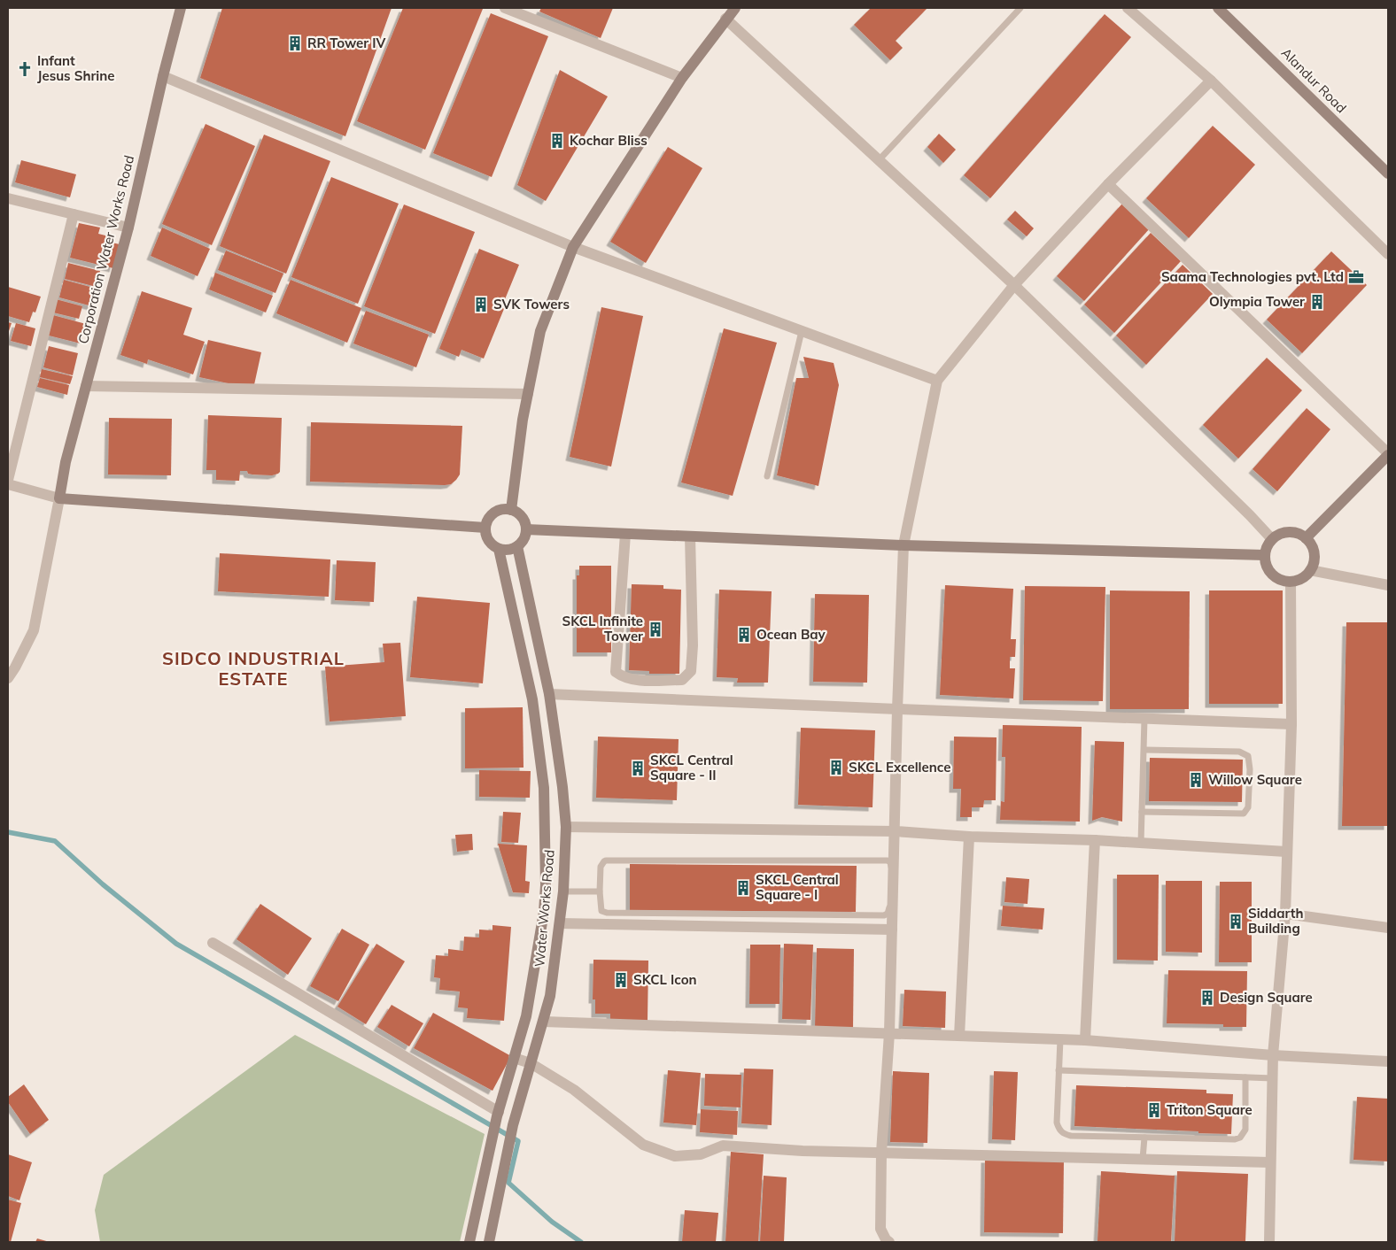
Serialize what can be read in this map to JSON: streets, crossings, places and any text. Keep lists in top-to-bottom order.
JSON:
{
  "streets": {
    "main road": ["Alandur Road", "Corporation Water Works Road", "Water Works Road"]
  },
  "districts": ["SIDCO INDUSTRIAL ESTATE"],
  "places": {
    "building": [
      "RR Tower IV",
      "Kochar Bliss",
      "Olympia Tower",
      "SVK Towers",
      "SKCL Infinite Tower",
      "Ocean Bay",
      "SKCL Excellence",
      "SKCL Central Square - II",
      "Willow Square",
      "SKCL Central Square - I",
      "Siddarth Building",
      "SKCL Icon",
      "Design Square",
      "Triton Square"
    ],
    "church": ["Infant Jesus Shrine"],
    "office": ["Saama Technologies pvt. Ltd"]
  }
}
